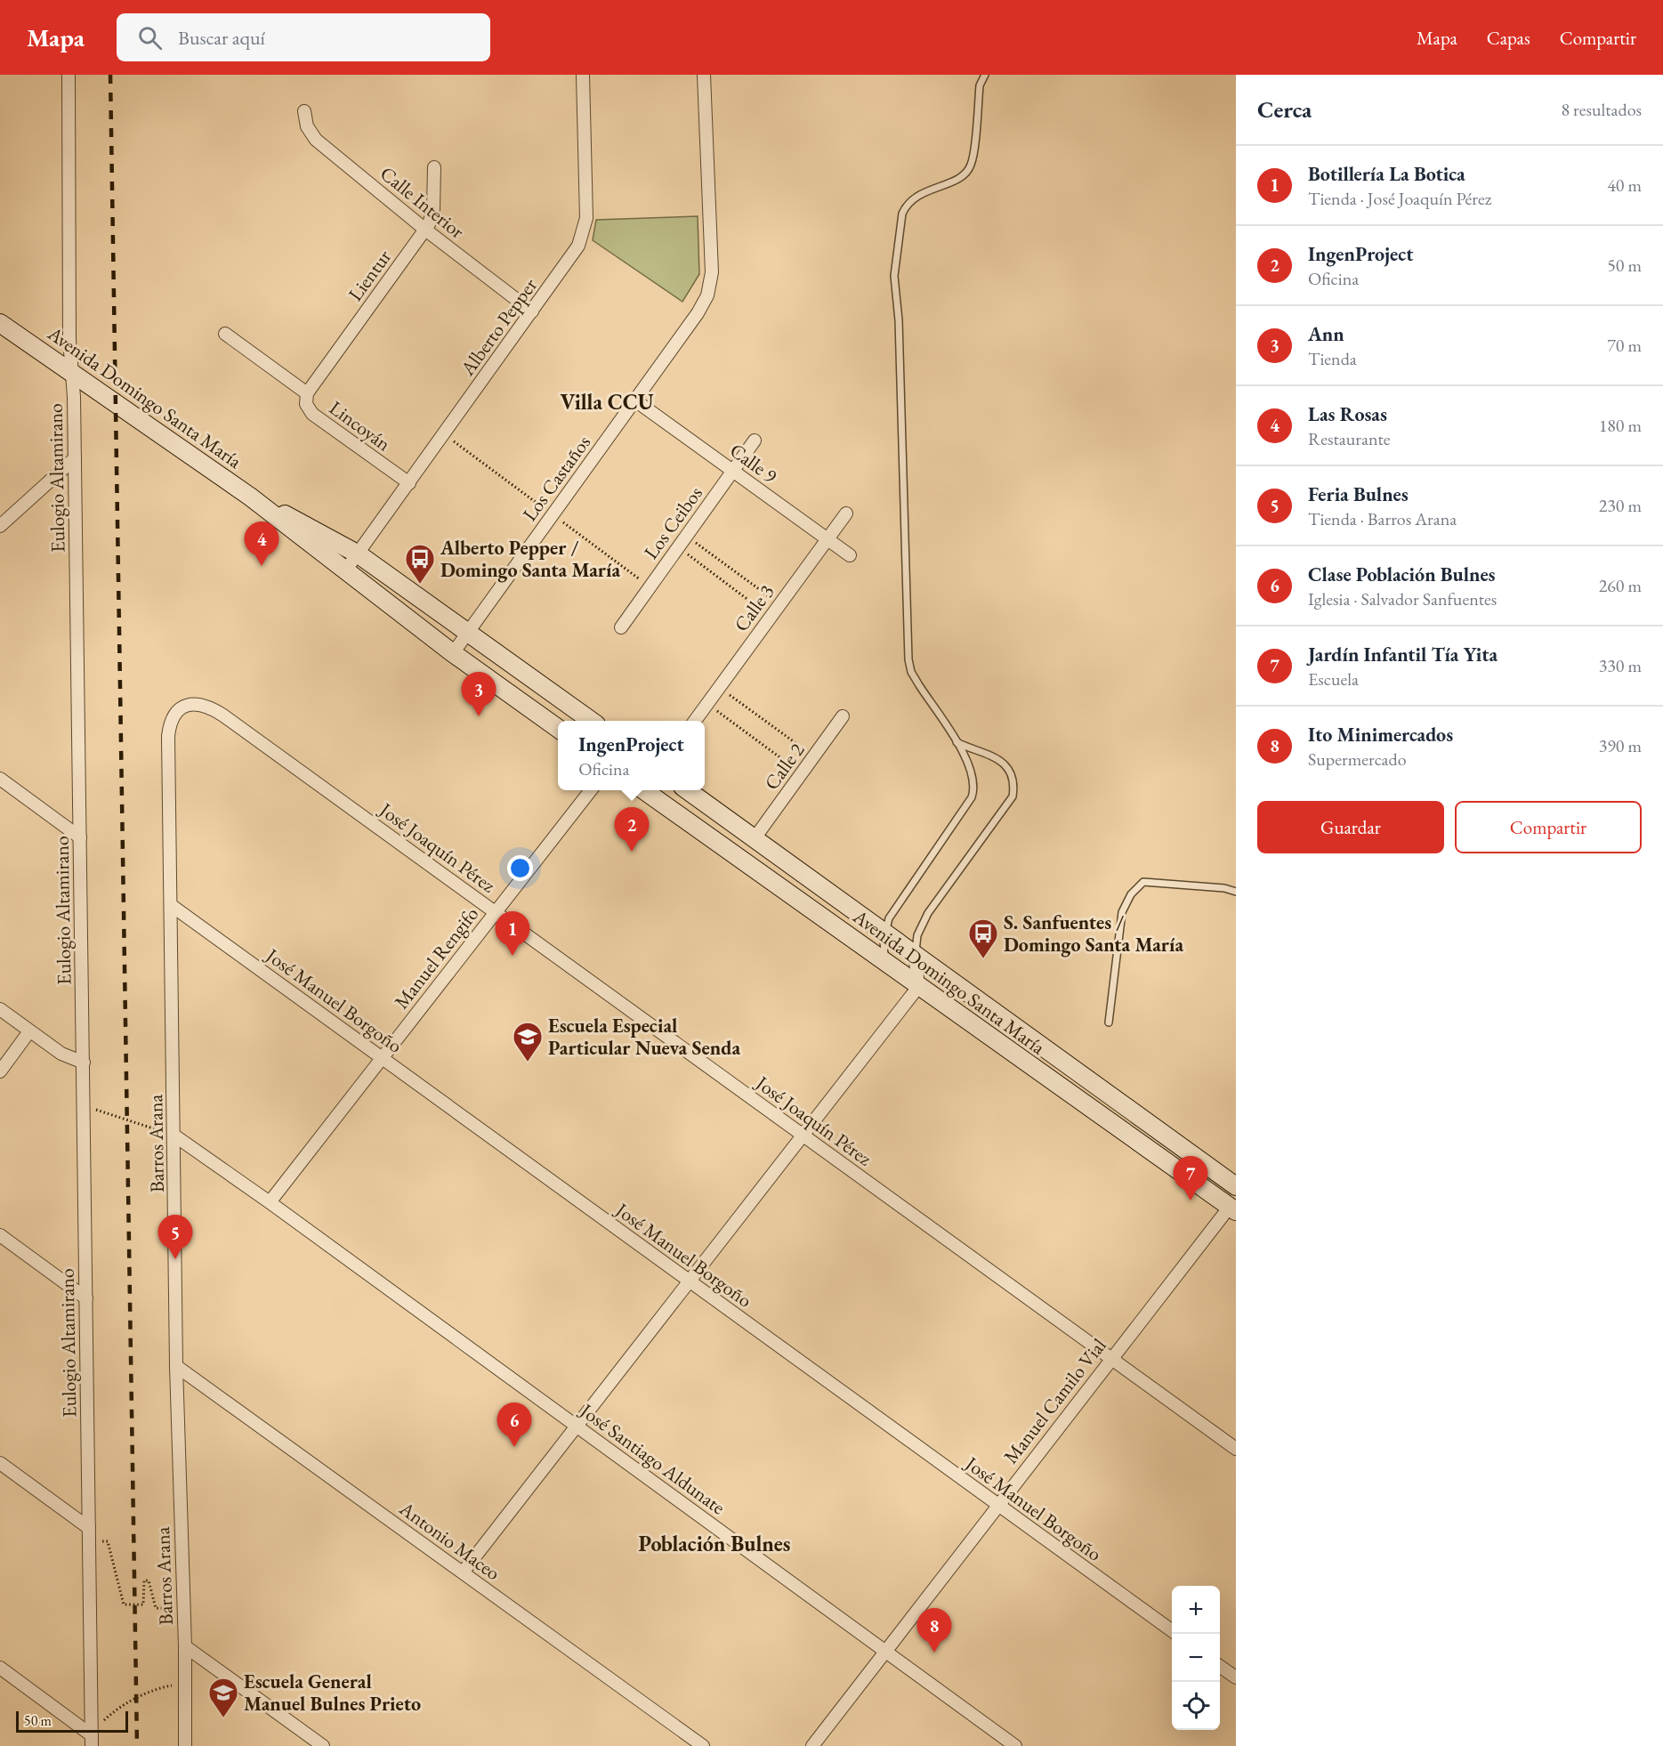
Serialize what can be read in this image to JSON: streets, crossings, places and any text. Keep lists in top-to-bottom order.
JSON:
{
  "streets": {
    "main road": ["Avenida Domingo Santa María"],
    "street": [
      "Calle Interior",
      "Lientur",
      "Alberto Pepper",
      "Lincoyán",
      "Calle 9",
      "Eulogio Altamirano",
      "Los Castaños",
      "Los Ceibos",
      "Calle 3",
      "Calle 2",
      "José Joaquín Pérez",
      "Manuel Rengifo",
      "José Manuel Borgoño",
      "Barros Arana",
      "Manuel Camilo Vial",
      "José Santiago Aldunate",
      "Antonio Maceo"
    ]
  },
  "crossings": [
    ["Calle Interior", "Lientur"],
    ["Calle Interior", "Alberto Pepper"],
    ["Lientur", "Lincoyán"],
    ["Alberto Pepper", "Avenida Domingo Santa María"],
    ["Alberto Pepper", "Lincoyán"],
    ["Avenida Domingo Santa María", "Eulogio Altamirano"],
    ["Avenida Domingo Santa María", "Los Castaños"],
    ["Avenida Domingo Santa María", "Calle 2"],
    ["Avenida Domingo Santa María", "Manuel Camilo Vial"],
    ["Calle 9", "Los Castaños"],
    ["Calle 9", "Los Ceibos"],
    ["Calle 9", "Calle 3"],
    ["José Joaquín Pérez", "Manuel Rengifo"],
    ["José Joaquín Pérez", "Barros Arana"],
    ["José Joaquín Pérez", "Manuel Camilo Vial"],
    ["Manuel Rengifo", "José Manuel Borgoño"],
    ["Manuel Rengifo", "José Santiago Aldunate"],
    ["José Manuel Borgoño", "Barros Arana"],
    ["José Manuel Borgoño", "Manuel Camilo Vial"],
    ["Barros Arana", "José Santiago Aldunate"],
    ["Barros Arana", "Antonio Maceo"],
    ["Manuel Camilo Vial", "José Santiago Aldunate"]
  ],
  "districts": ["Villa CCU", "Población Bulnes"],
  "places": {
    "bus stop": ["Alberto Pepper / Domingo Santa María", "S. Sanfuentes / Domingo Santa María"],
    "school or university": ["Escuela Especial Particular Nueva Senda", "Escuela General Manuel Bulnes Prieto"]
  },
  "scale_bar": "50 m",
  "page": {
    "header": "Mapa",
    "search": "Buscar aquí",
    "nav": ["Mapa", "Capas", "Compartir"],
    "heading": ["Cerca", "8 resultados"],
    "list": [
      {
        "mark": "1",
        "name": "Botillería La Botica",
        "note": "Tienda · José Joaquín Pérez",
        "value": "40 m"
      },
      {
        "mark": "2",
        "name": "IngenProject",
        "note": "Oficina",
        "value": "50 m"
      },
      {
        "mark": "3",
        "name": "Ann",
        "note": "Tienda",
        "value": "70 m"
      },
      {
        "mark": "4",
        "name": "Las Rosas",
        "note": "Restaurante",
        "value": "180 m"
      },
      {
        "mark": "5",
        "name": "Feria Bulnes",
        "note": "Tienda · Barros Arana",
        "value": "230 m"
      },
      {
        "mark": "6",
        "name": "Clase Población Bulnes",
        "note": "Iglesia · Salvador Sanfuentes",
        "value": "260 m"
      },
      {
        "mark": "7",
        "name": "Jardín Infantil Tía Yita",
        "note": "Escuela",
        "value": "330 m"
      },
      {
        "mark": "8",
        "name": "Ito Minimercados",
        "note": "Supermercado",
        "value": "390 m"
      }
    ],
    "pins": [
      "4",
      "3",
      "2",
      "1",
      "7",
      "5",
      "6",
      "8"
    ],
    "popup": ["IngenProject", "Oficina"],
    "buttons": ["Guardar", "Compartir"],
    "map_buttons": ["+", "−"],
    "scale": "50 m"
  }
}
